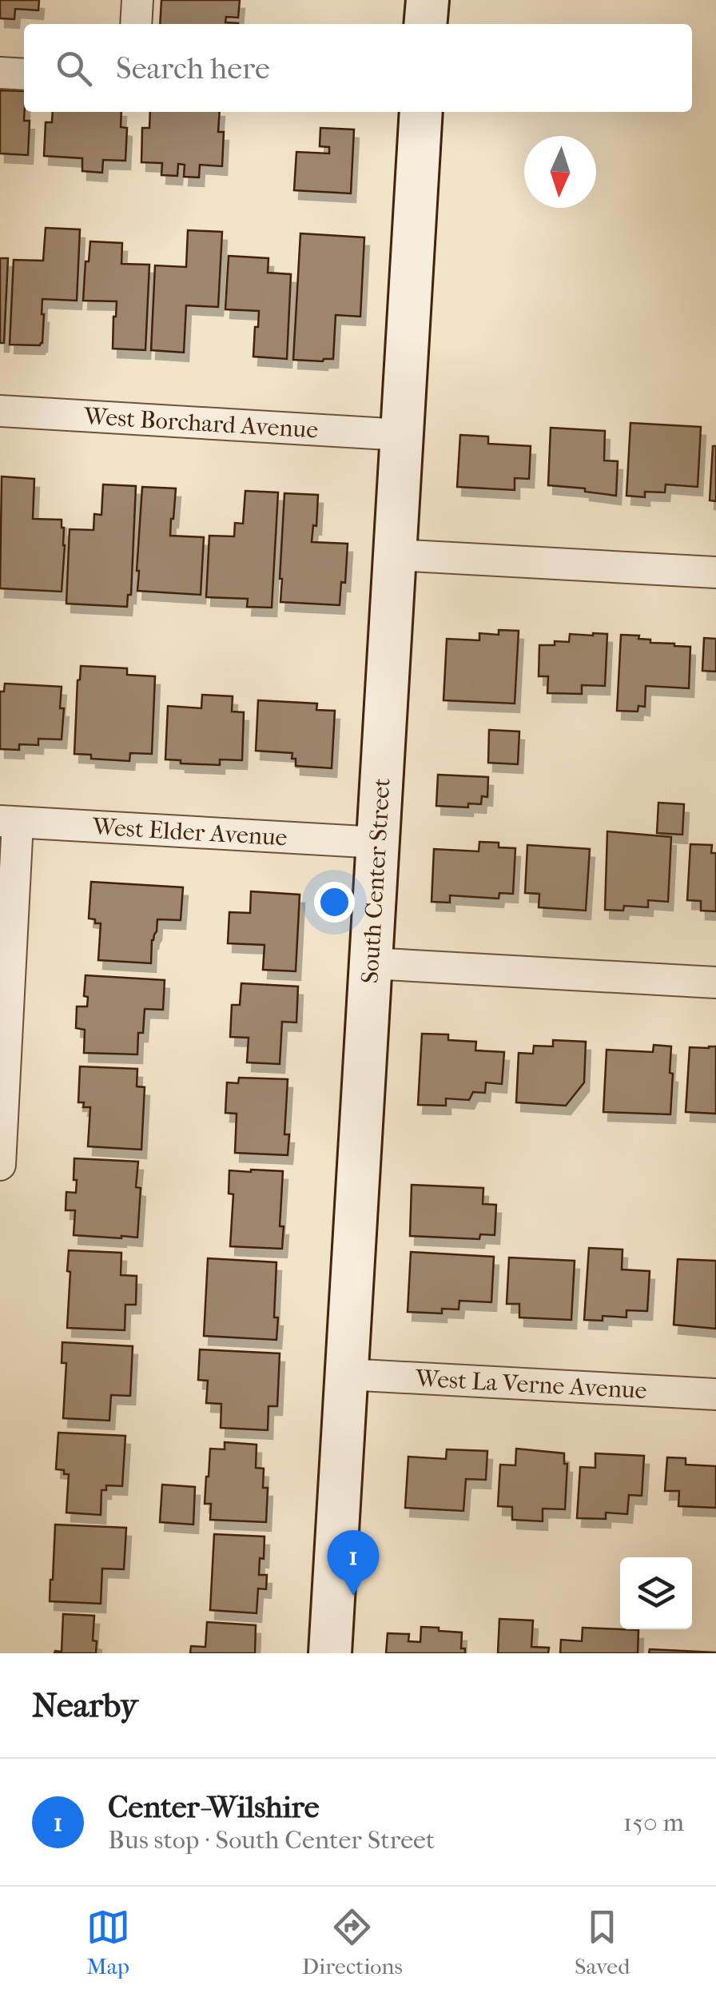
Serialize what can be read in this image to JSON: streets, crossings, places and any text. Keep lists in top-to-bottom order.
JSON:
{
  "streets": {
    "street": [
      "West Borchard Avenue",
      "West Elder Avenue",
      "South Center Street",
      "West La Verne Avenue"
    ]
  },
  "crossings": [
    ["West Borchard Avenue", "South Center Street"],
    ["West Elder Avenue", "South Center Street"],
    ["South Center Street", "West La Verne Avenue"]
  ],
  "north": "bottom",
  "page": {
    "search": "Search here",
    "pins": "1",
    "heading": "Nearby",
    "list": [
      {
        "mark": "1",
        "name": "Center-Wilshire",
        "note": "Bus stop · South Center Street",
        "value": "150 m"
      }
    ],
    "nav": ["Map", "Directions", "Saved"]
  }
}
